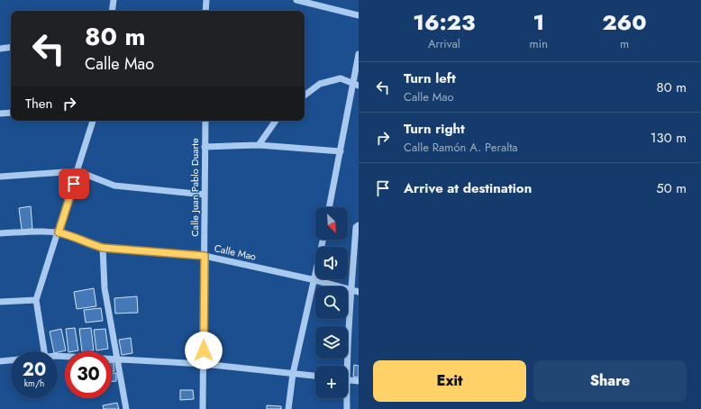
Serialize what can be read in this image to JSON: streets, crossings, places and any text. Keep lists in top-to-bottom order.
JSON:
{
  "streets": {
    "street": ["Calle Juan Pablo Duarte", "Calle Mao"]
  },
  "crossings": [
    ["Calle Juan Pablo Duarte", "Calle Mao"]
  ],
  "north": "bottom right",
  "page": {
    "eta": [
      "16:23",
      "Arrival",
      "1",
      "min",
      "260",
      "m"
    ],
    "turn": ["80 m", "Calle Mao"],
    "list": [
      {
        "name": "Turn left",
        "note": "Calle Mao",
        "value": "80 m"
      },
      {
        "name": "Turn right",
        "note": "Calle Ramón A. Peralta",
        "value": "130 m"
      },
      {
        "name": "Arrive at destination",
        "value": "50 m"
      }
    ],
    "then": "Then",
    "map_buttons": "+",
    "speed": "20 km/h",
    "limit": "30",
    "buttons": ["Exit", "Share"]
  }
}
